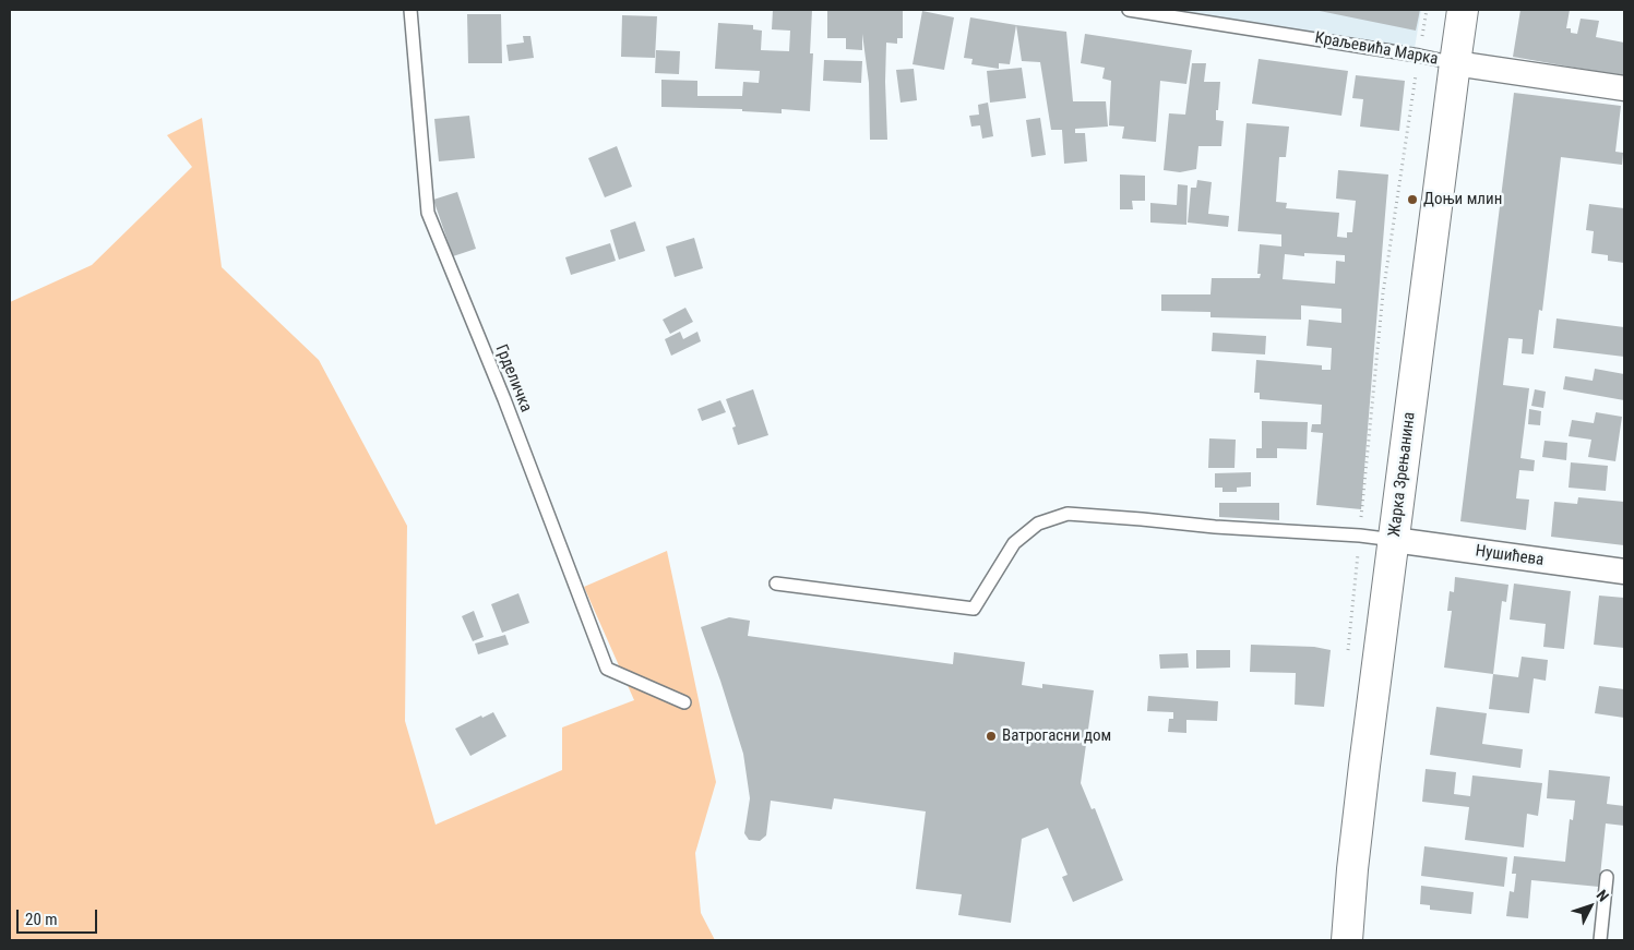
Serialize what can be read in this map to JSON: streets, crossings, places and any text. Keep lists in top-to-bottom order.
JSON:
{
  "streets": {
    "street": ["Краљевића Марка", "Жарка Зрењанина", "Нушићева"],
    "lane": ["Грделичка"]
  },
  "crossings": [
    ["Краљевића Марка", "Жарка Зрењанина"],
    ["Жарка Зрењанина", "Нушићева"]
  ],
  "places": ["Доњи млин", "Ватрогасни дом"],
  "scale_bar": "20 m",
  "north": "top right"
}
